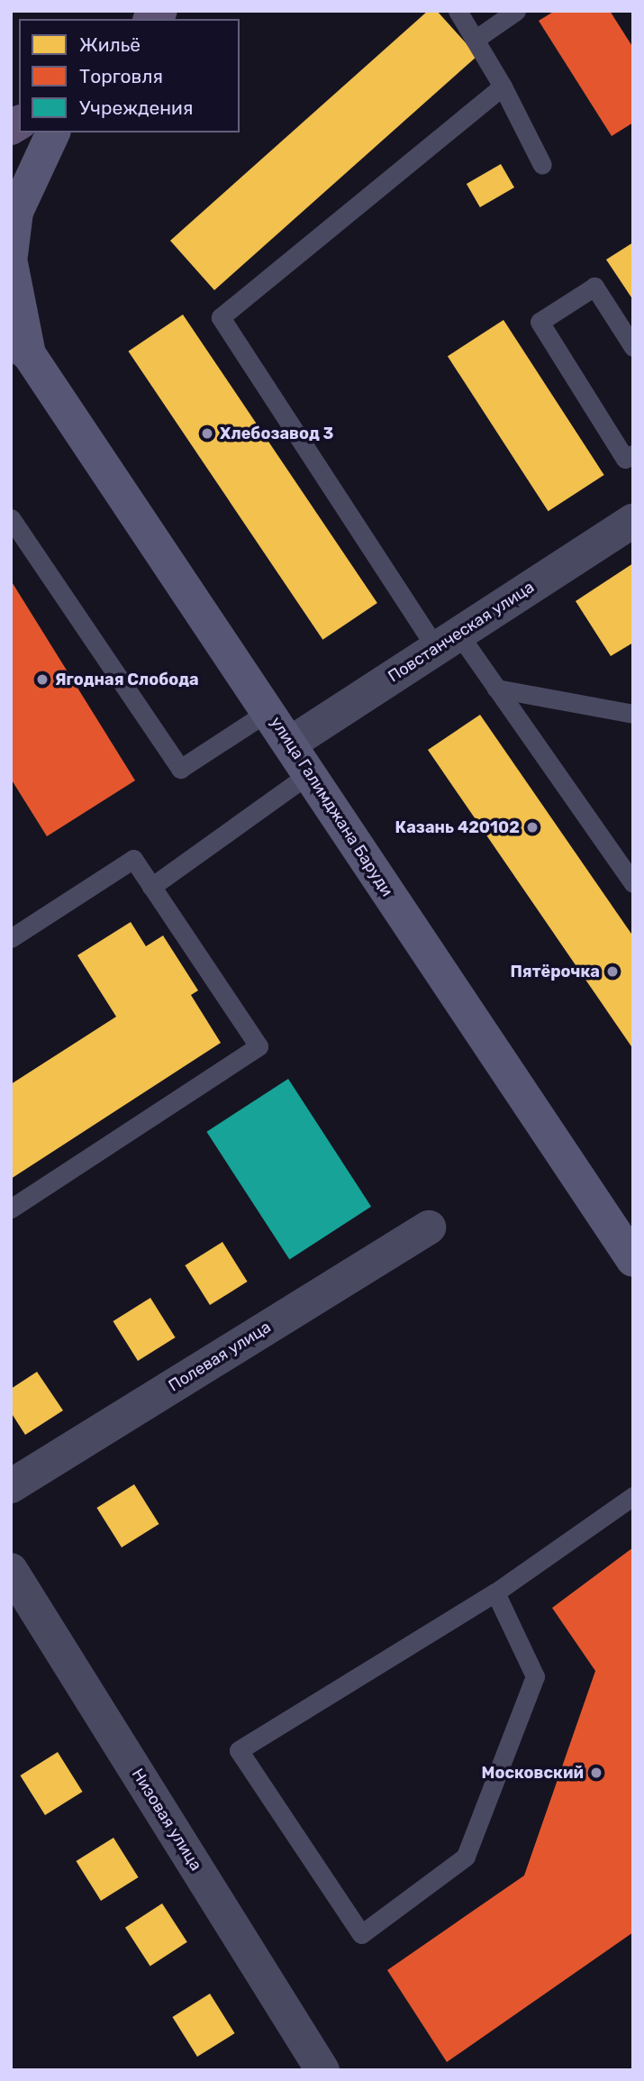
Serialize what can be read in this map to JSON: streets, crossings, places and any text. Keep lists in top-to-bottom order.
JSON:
{
  "streets": {
    "street": [
      "Повстанческая улица",
      "улица Галимджана Баруди",
      "Полевая улица",
      "Низовая улица"
    ]
  },
  "crossings": [
    ["Повстанческая улица", "улица Галимджана Баруди"]
  ],
  "places": [
    "Хлебозавод 3",
    "Ягодная Слобода",
    "Казань 420102",
    "Пятёрочка",
    "Московский"
  ],
  "legend": ["Жильё", "Торговля", "Учреждения"]
}
